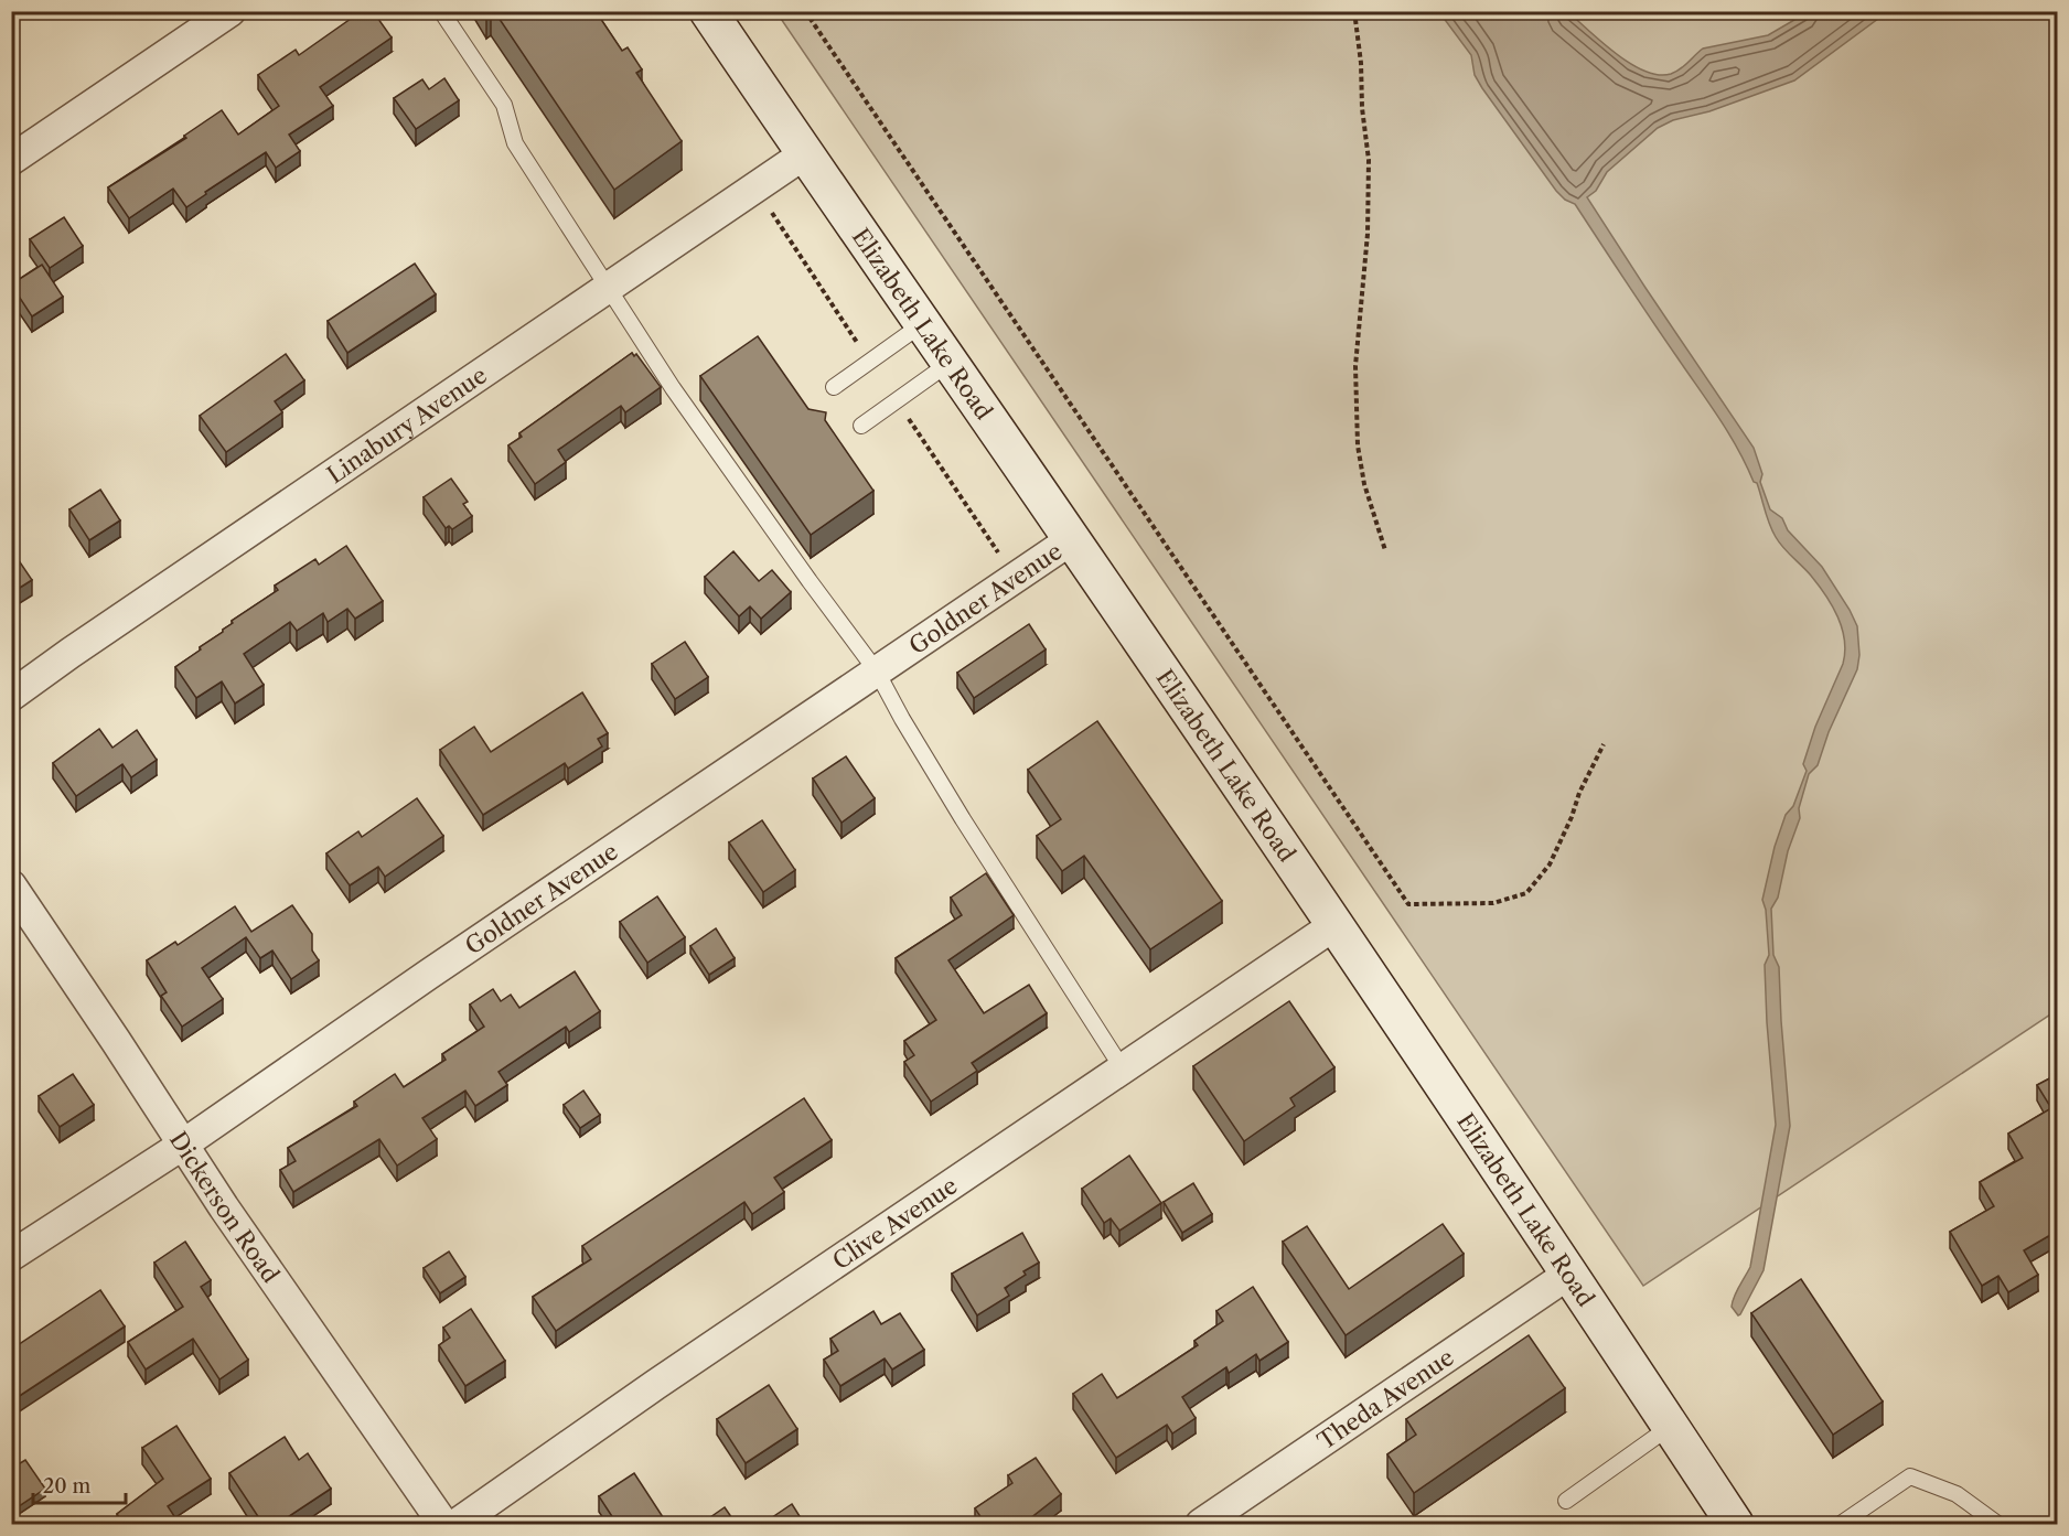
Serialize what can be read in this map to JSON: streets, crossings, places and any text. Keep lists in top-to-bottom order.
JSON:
{
  "streets": {
    "main road": ["Elizabeth Lake Road"],
    "street": [
      "Linabury Avenue",
      "Goldner Avenue",
      "Dickerson Road",
      "Clive Avenue",
      "Theda Avenue"
    ]
  },
  "crossings": [
    ["Elizabeth Lake Road", "Linabury Avenue"],
    ["Elizabeth Lake Road", "Goldner Avenue"],
    ["Elizabeth Lake Road", "Clive Avenue"],
    ["Elizabeth Lake Road", "Theda Avenue"],
    ["Goldner Avenue", "Dickerson Road"]
  ],
  "scale_bar": "20 m"
}
